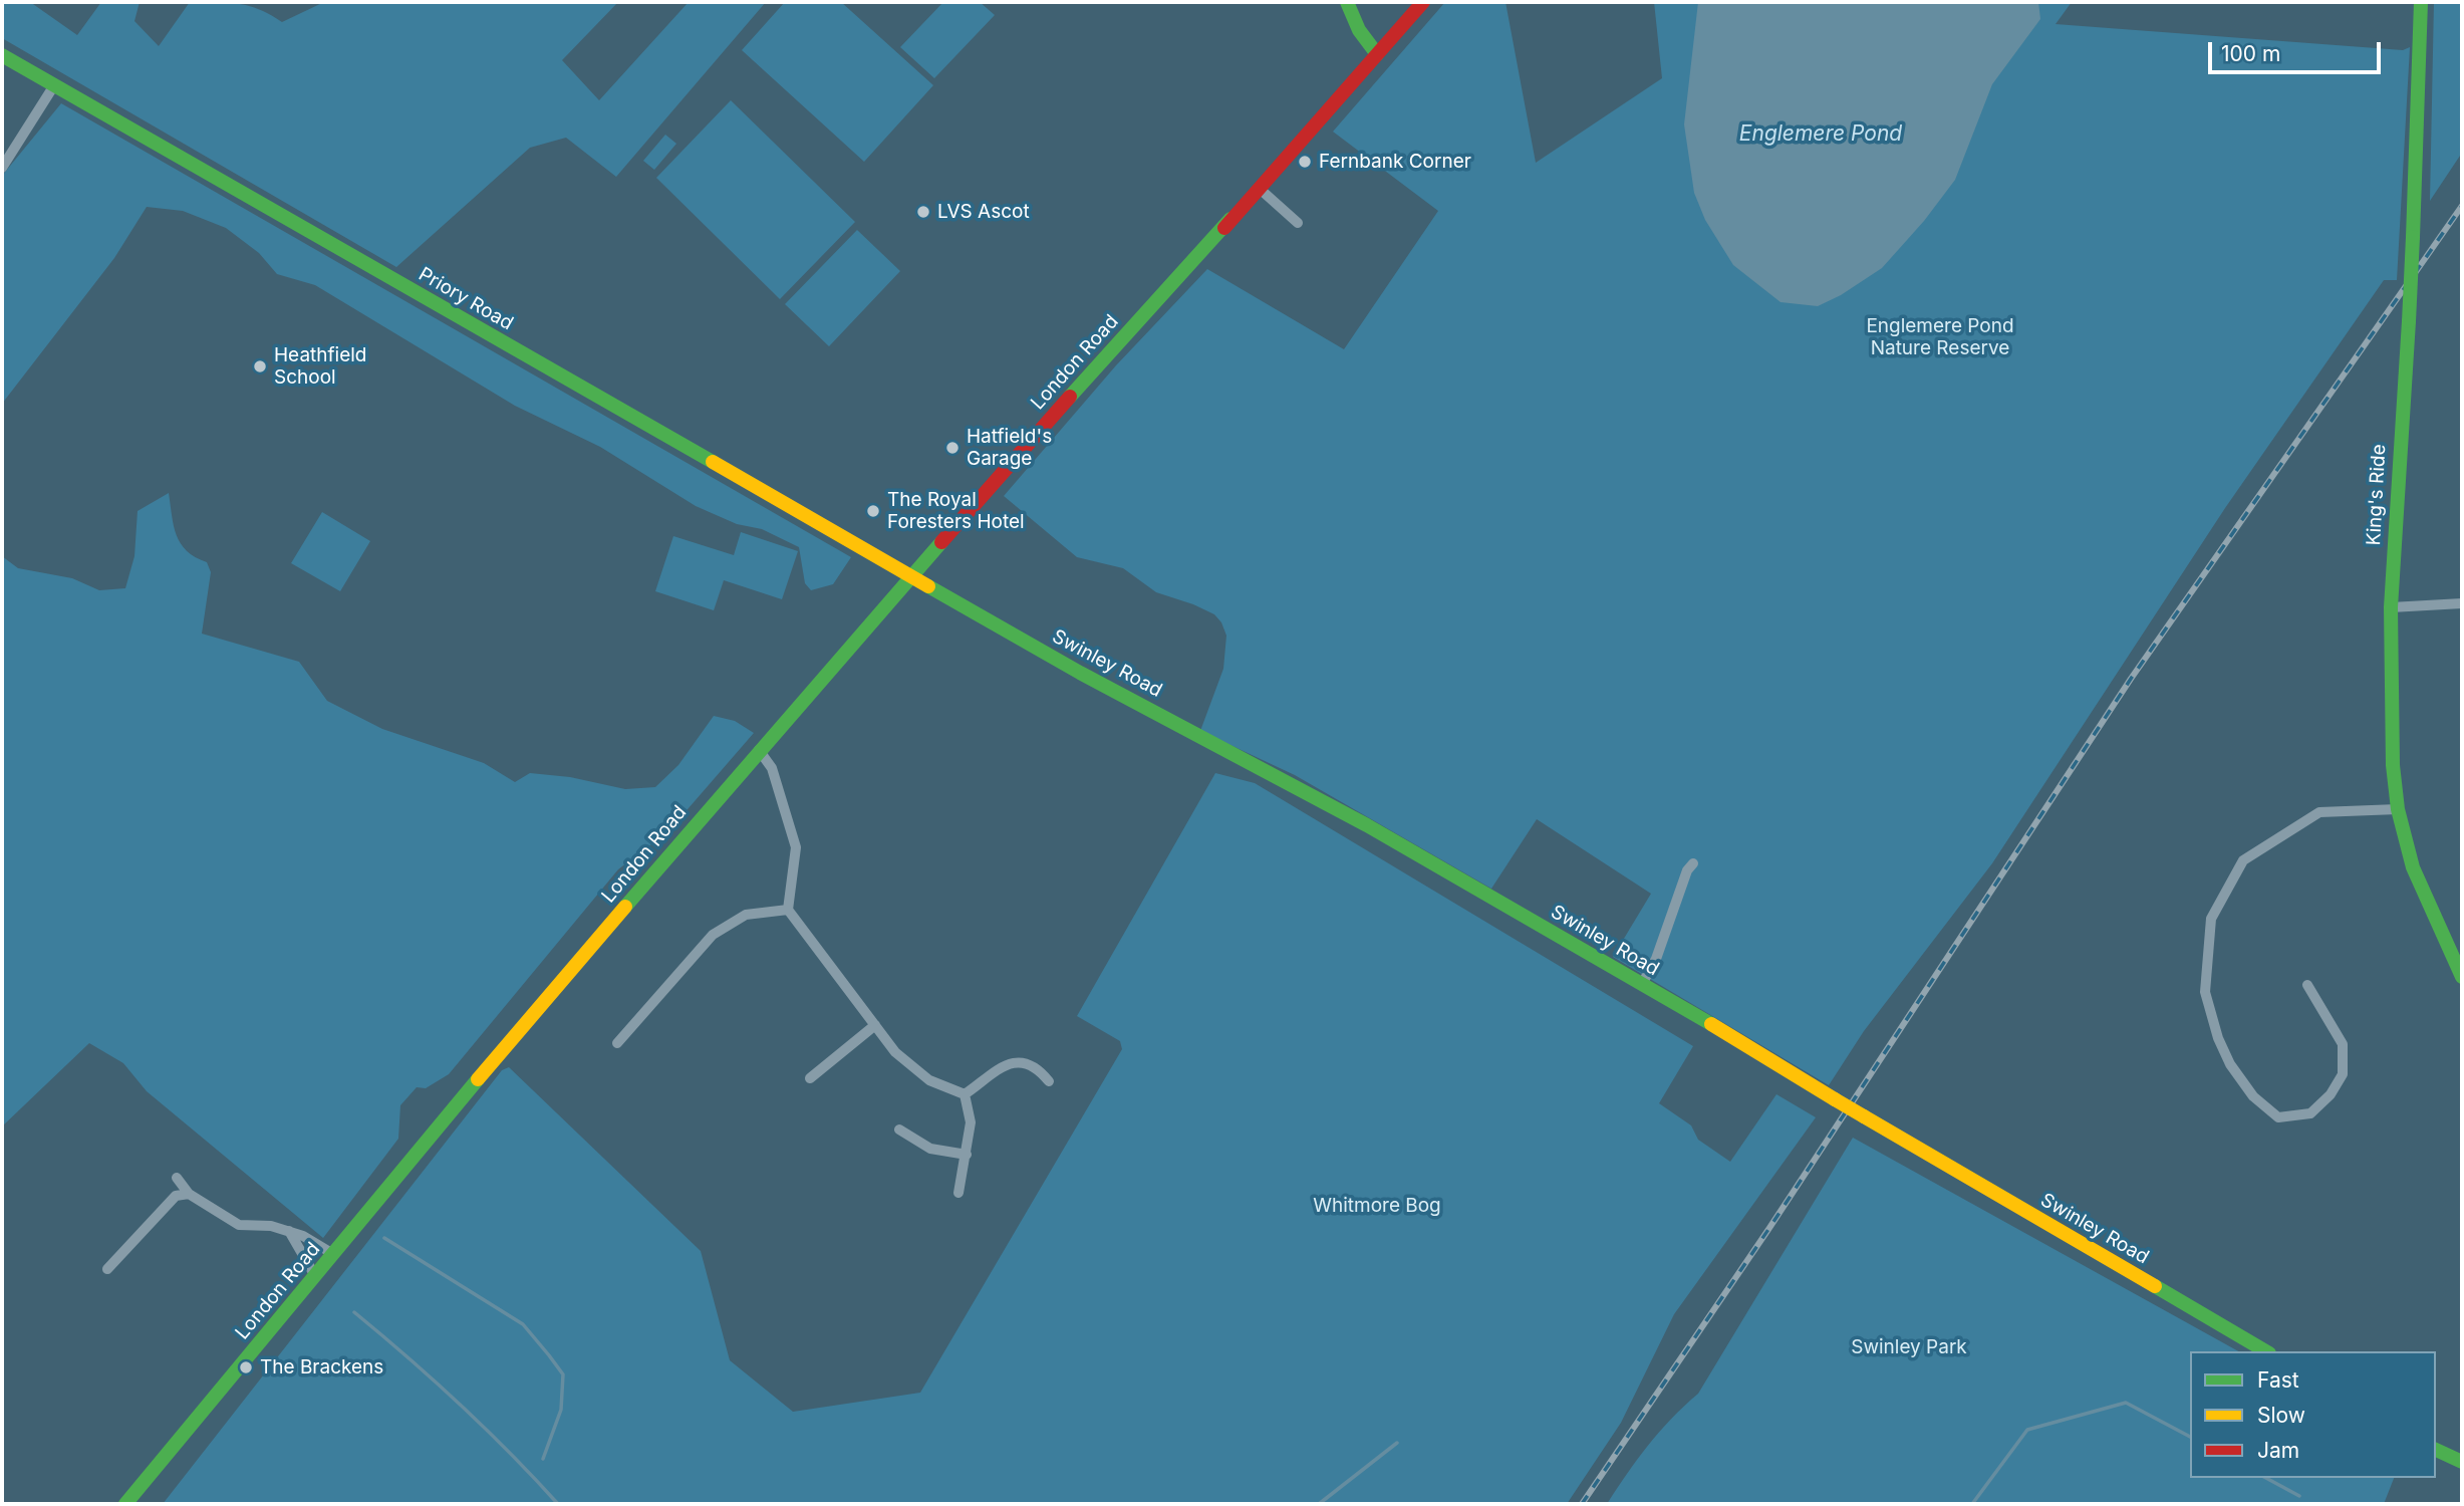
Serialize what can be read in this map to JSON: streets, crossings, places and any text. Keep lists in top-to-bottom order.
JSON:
{
  "streets": {
    "main road": [
      "Priory Road",
      "London Road",
      "King's Ride",
      "Swinley Road"
    ]
  },
  "crossings": [
    ["Priory Road", "London Road"],
    ["Priory Road", "Swinley Road"],
    ["London Road", "Swinley Road"]
  ],
  "water": ["Englemere Pond"],
  "parks": ["Englemere Pond Nature Reserve", "Whitmore Bog", "Swinley Park"],
  "places": [
    "Fernbank Corner",
    "LVS Ascot",
    "Heathfield School",
    "Hatfield's Garage",
    "The Royal Foresters Hotel",
    "The Brackens"
  ],
  "legend": ["Fast", "Slow", "Jam"],
  "scale_bar": "100 m"
}
